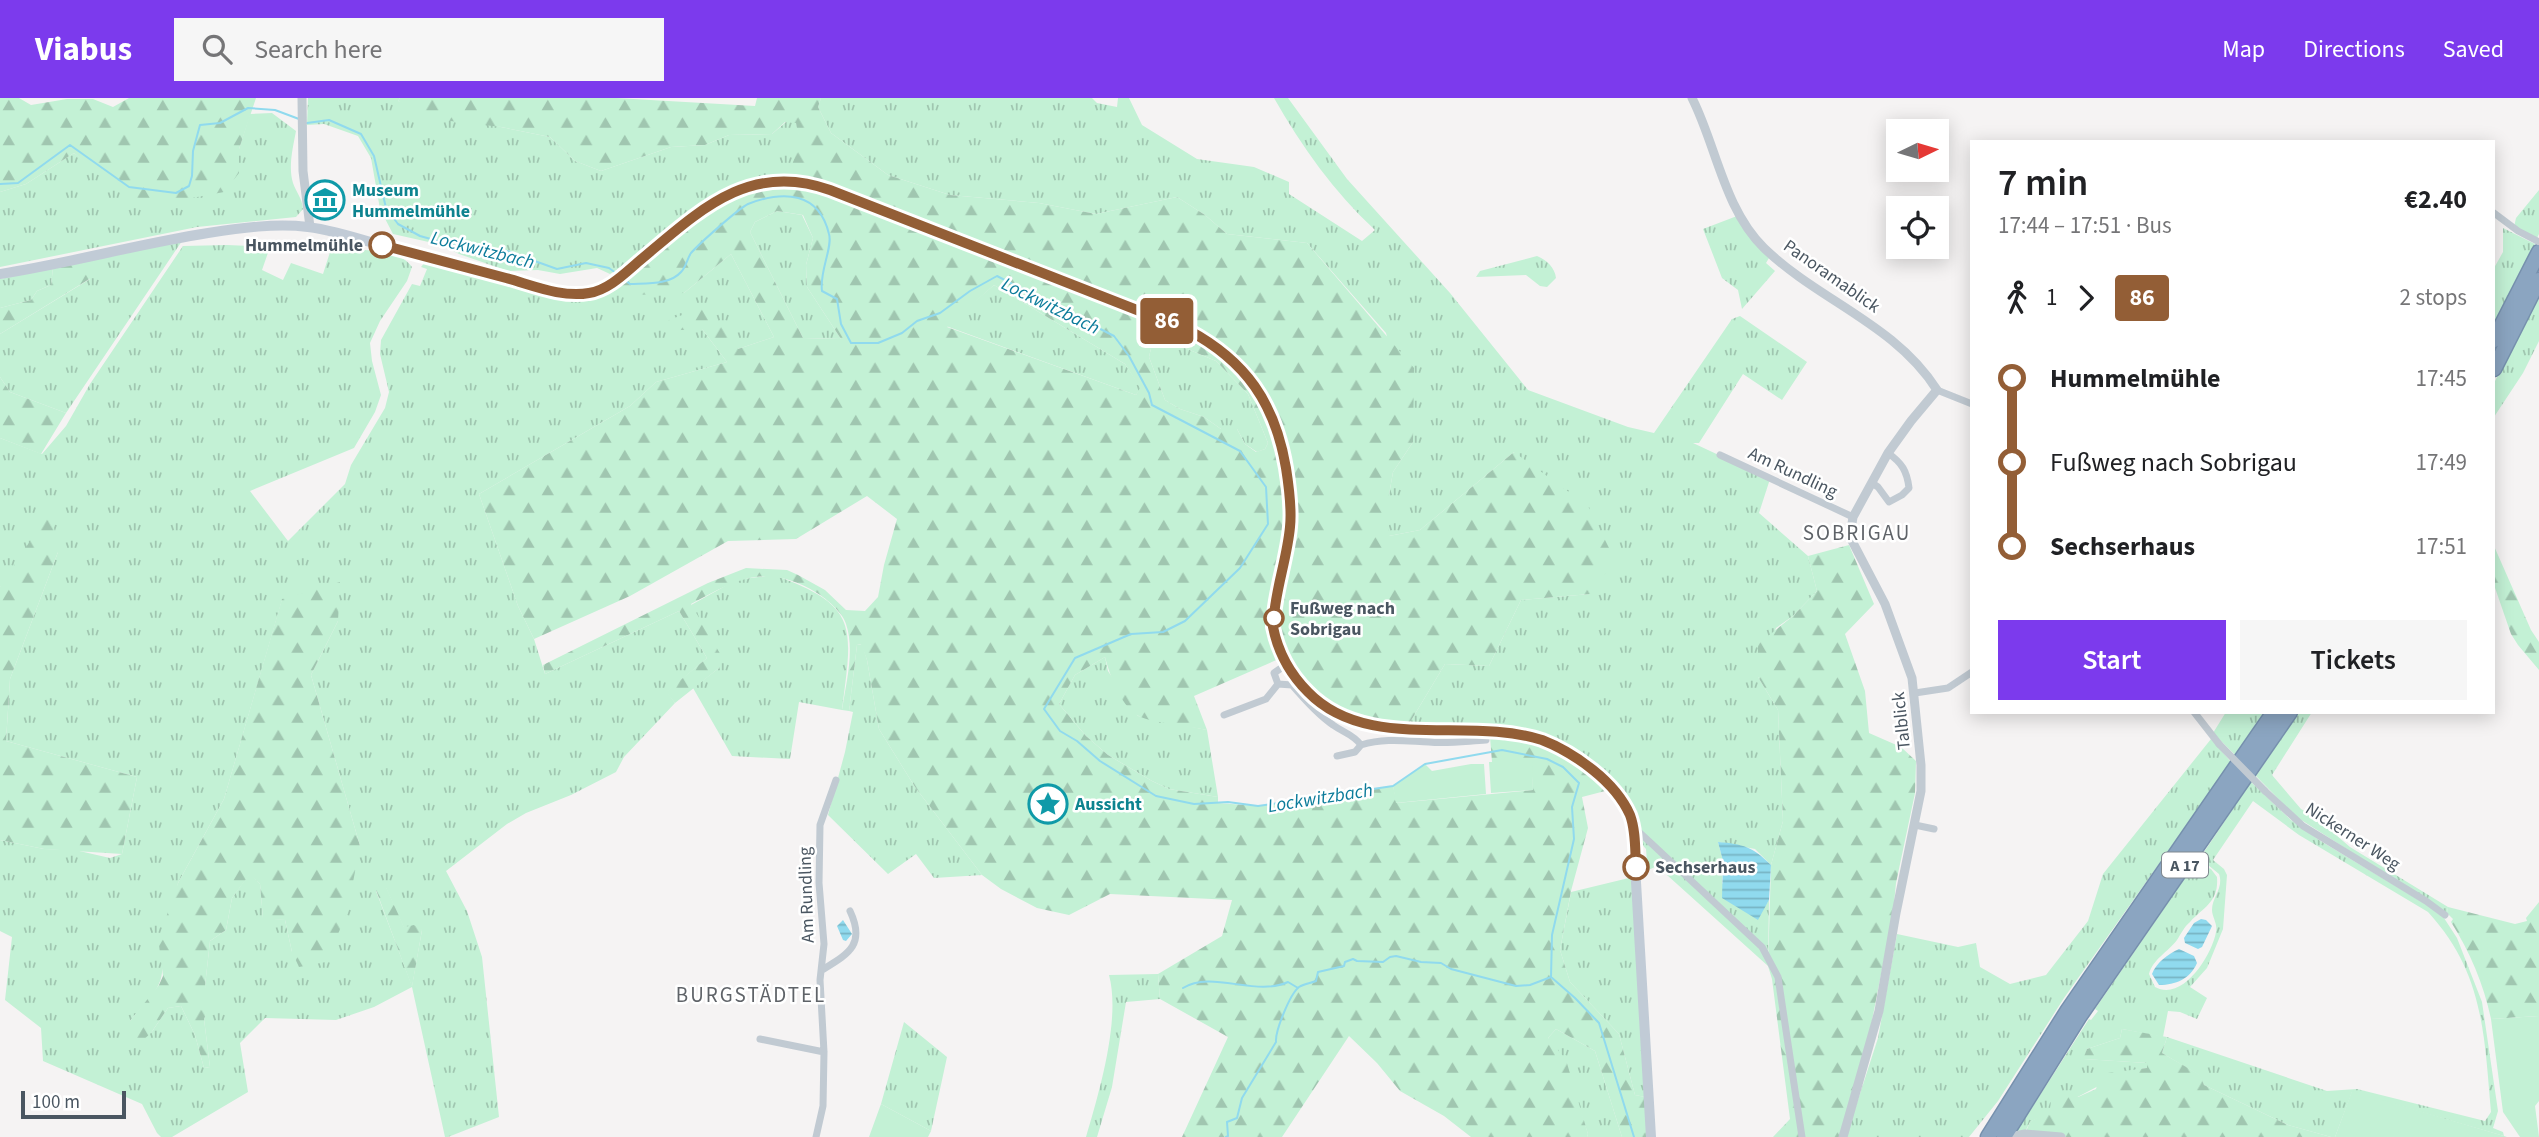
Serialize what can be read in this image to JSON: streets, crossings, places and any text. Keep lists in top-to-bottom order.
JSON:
{
  "streets": {
    "highway": ["A 17"],
    "street": [
      "Panoramablick",
      "Am Rundling",
      "Talblick",
      "Nickerner Weg"
    ]
  },
  "crossings": [
    ["Panoramablick", "Am Rundling"],
    ["Am Rundling", "Talblick"]
  ],
  "districts": ["SOBRIGAU", "BURGSTÄDTEL"],
  "water": ["Lockwitzbach"],
  "places": {
    "museum": ["Museum Hummelmühle"],
    "other": ["Hummelmühle", "Fußweg nach Sobrigau", "Sechserhaus"],
    "place": ["Aussicht"]
  },
  "lines": ["bus line 86"],
  "scale_bar": "100 m",
  "north": "right",
  "page": {
    "header": "Viabus",
    "search": "Search here",
    "nav": ["Map", "Directions", "Saved"],
    "on_map": "86",
    "heading": ["7 min", "17:44 – 17:51 · Bus", "€2.40"],
    "legs": ["1", "86", "2 stops"],
    "list": [
      {
        "name": "Hummelmühle",
        "value": "17:45"
      },
      {
        "name": "Fußweg nach Sobrigau",
        "value": "17:49"
      },
      {
        "name": "Sechserhaus",
        "value": "17:51"
      }
    ],
    "buttons": ["Start", "Tickets"],
    "scale": "100 m"
  }
}
